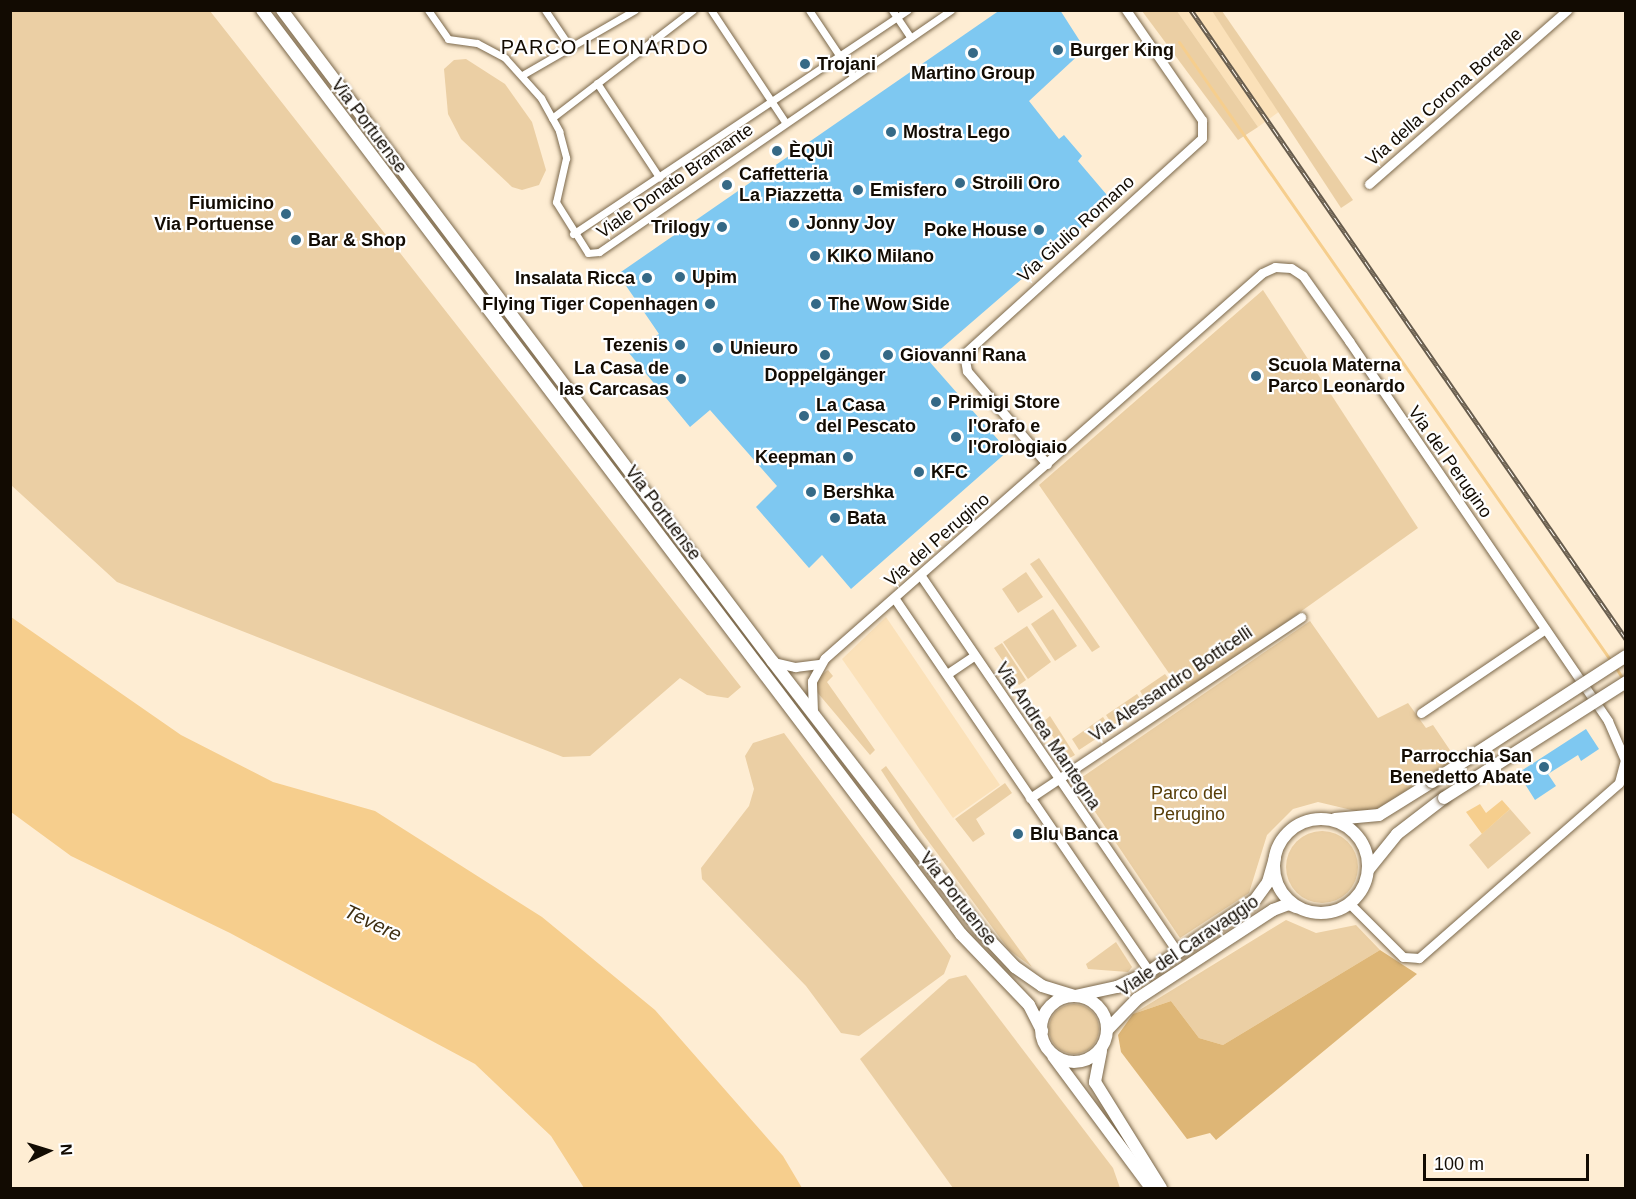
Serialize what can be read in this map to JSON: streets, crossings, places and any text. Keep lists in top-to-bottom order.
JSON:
{
  "streets": {
    "street": [
      "Via della Corona Boreale",
      "Via Portuense",
      "Viale Donato Bramante",
      "Via Giulio Romano",
      "Via del Perugino",
      "Via Alessandro Botticelli",
      "Via Andrea Mantegna",
      "Viale del Caravaggio"
    ]
  },
  "crossings": [
    ["Via Portuense", "Viale del Caravaggio"],
    ["Via Giulio Romano", "Via del Perugino"],
    ["Via del Perugino", "Via Andrea Mantegna"],
    ["Via del Perugino", "Viale del Caravaggio"],
    ["Via Alessandro Botticelli", "Via Andrea Mantegna"],
    ["Via Andrea Mantegna", "Viale del Caravaggio"]
  ],
  "districts": ["PARCO LEONARDO"],
  "water": ["Tevere"],
  "parks": ["Parco del Perugino"],
  "places": [
    "Burger King",
    "Martino Group",
    "Trojani",
    "Mostra Lego",
    "ÈQUÌ",
    "Stroili Oro",
    "Caffetteria La Piazzetta",
    "Emisfero",
    "Fiumicino Via Portuense",
    "Jonny Joy",
    "Trilogy",
    "Poke House",
    "Bar & Shop",
    "KIKO Milano",
    "Upim",
    "Insalata Ricca",
    "Flying Tiger Copenhagen",
    "The Wow Side",
    "Tezenis",
    "Unieuro",
    "Doppelgänger",
    "Giovanni Rana",
    "Scuola Materna Parco Leonardo",
    "La Casa de las Carcasas",
    "Primigi Store",
    "La Casa del Pescato",
    "l'Orafo e l'Orologiaio",
    "Keepman",
    "KFC",
    "Bershka",
    "Bata",
    "Parrocchia San Benedetto Abate",
    "Blu Banca"
  ],
  "scale_bar": "100 m",
  "north": "right"
}
